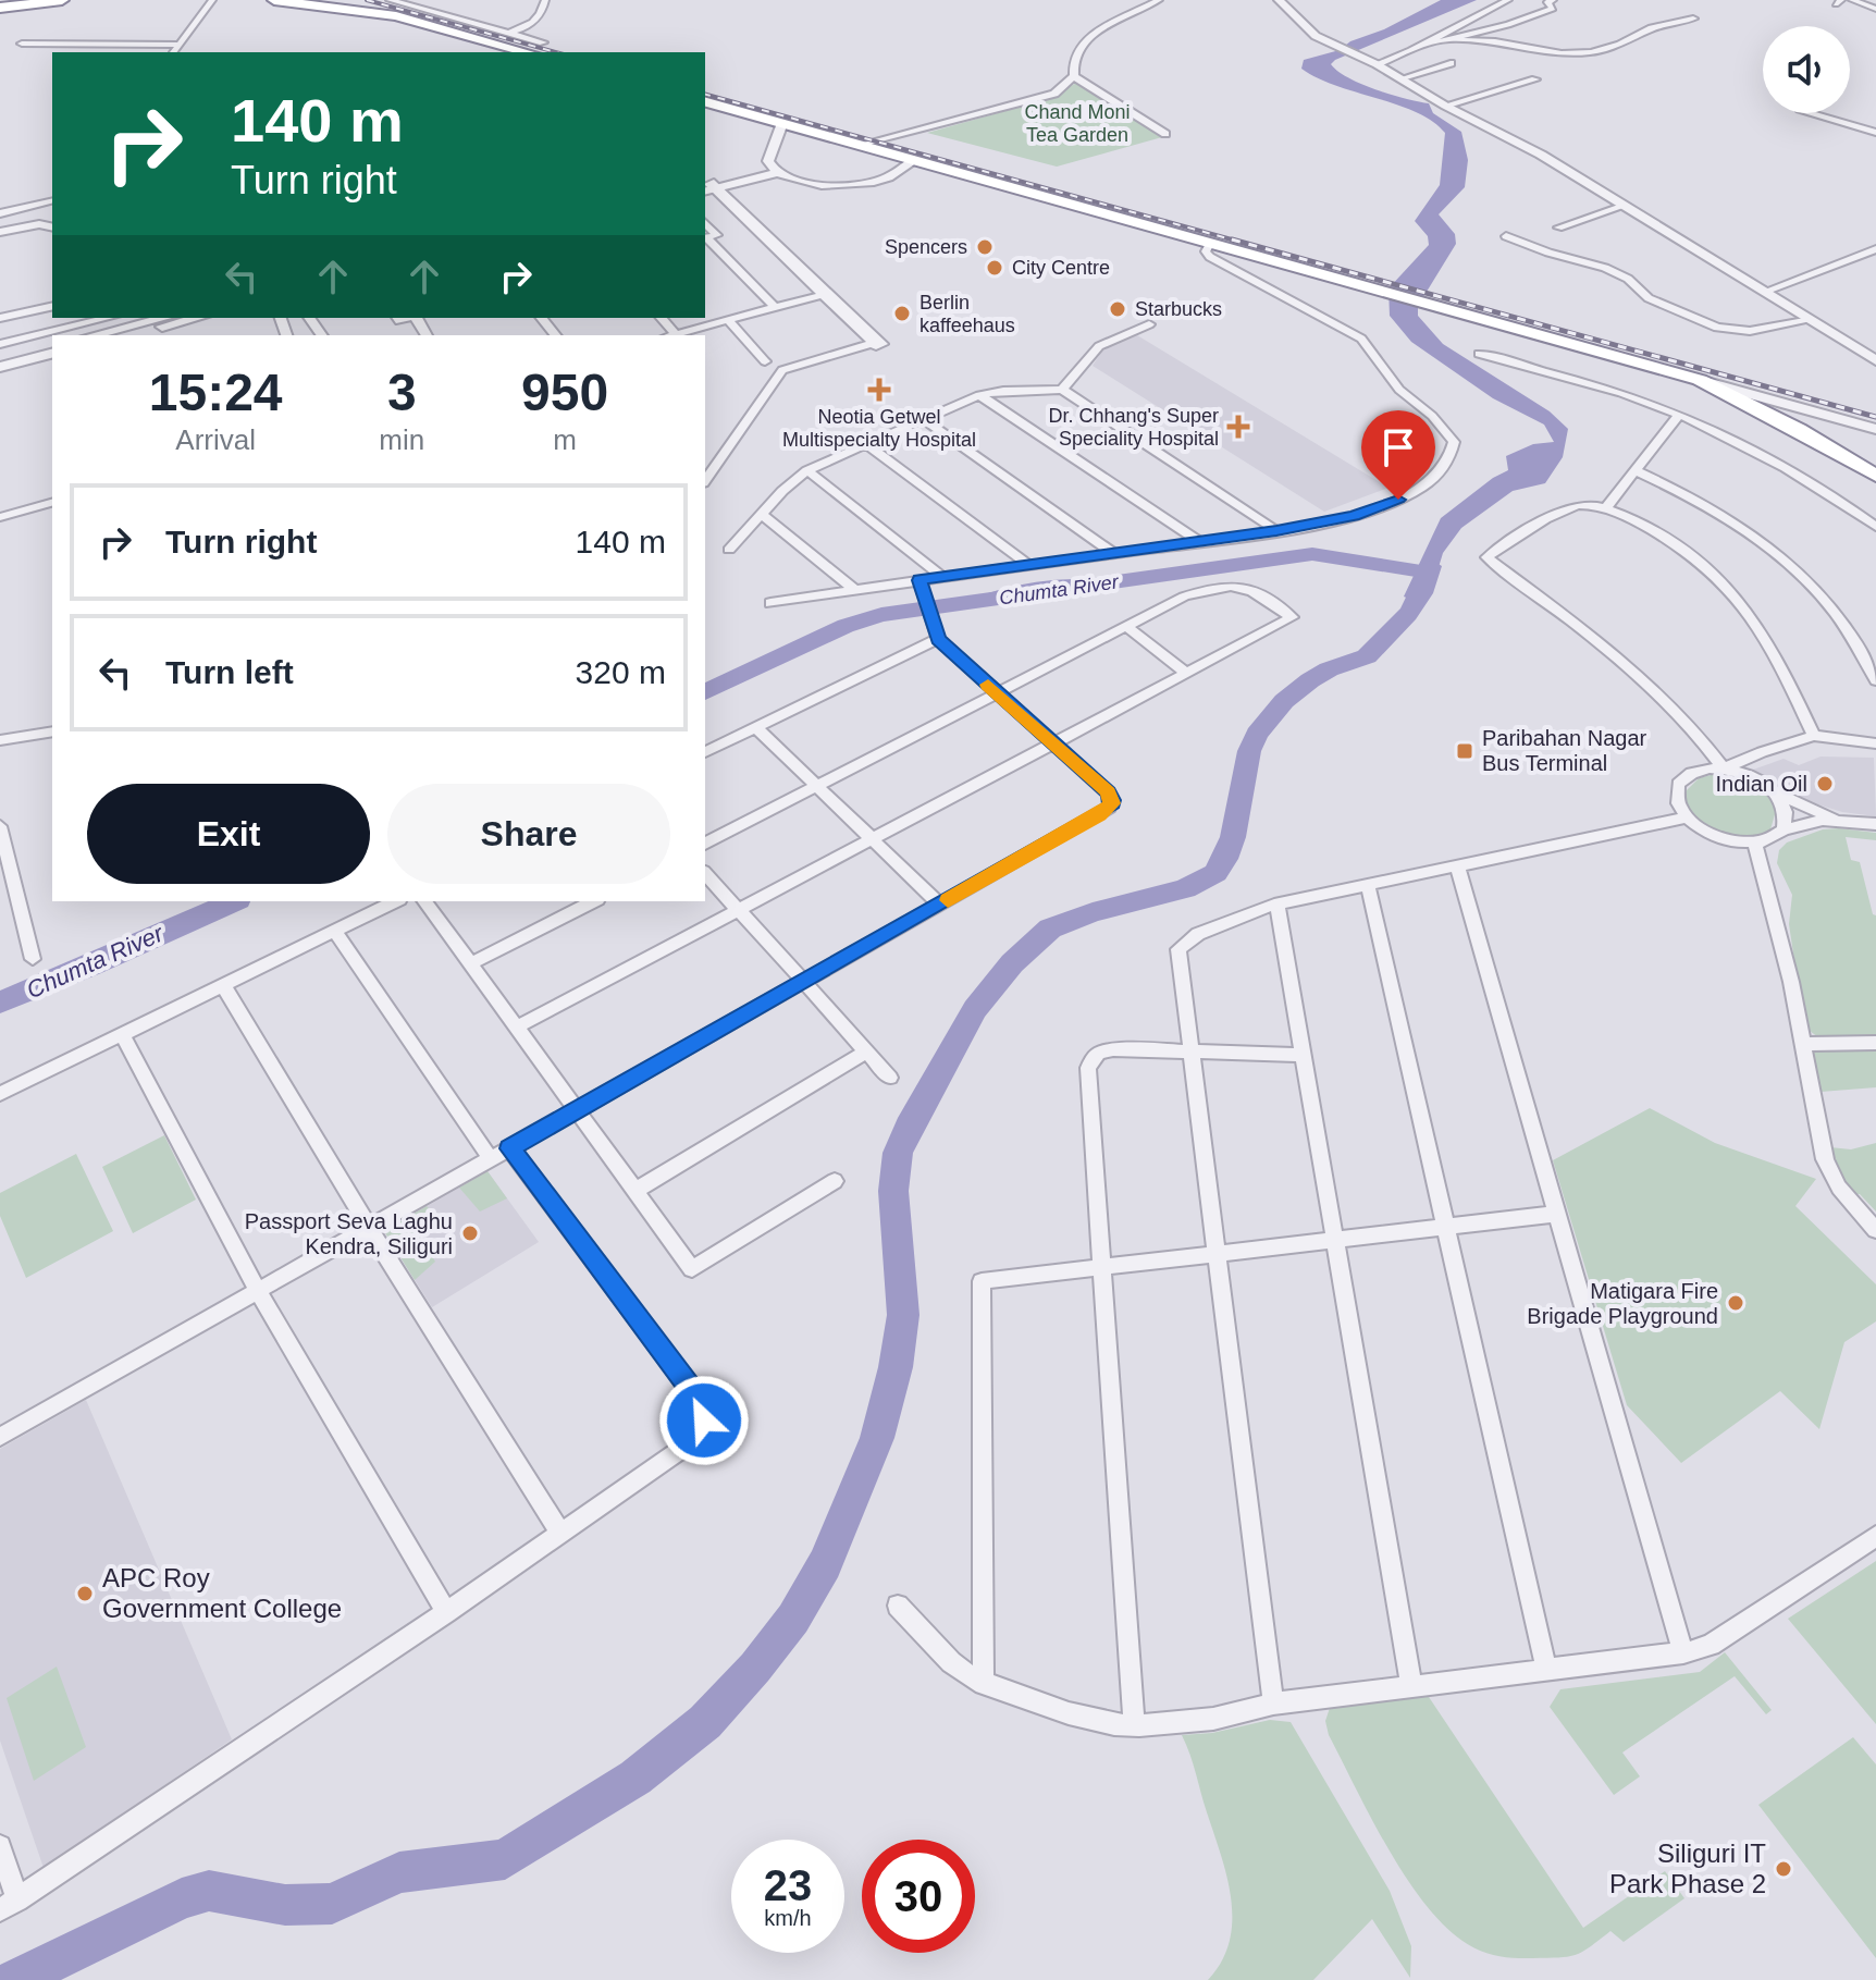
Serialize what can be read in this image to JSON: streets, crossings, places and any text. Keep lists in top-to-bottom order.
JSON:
{
  "water": ["Chumta River"],
  "parks": ["Chand Moni Tea Garden"],
  "places": {
    "other": [
      "Spencers",
      "City Centre",
      "Starbucks",
      "Berlin kaffeehaus",
      "Indian Oil",
      "Passport Seva Laghu Kendra, Siliguri",
      "Matigara Fire Brigade Playground",
      "APC Roy Government College",
      "Siliguri IT Park Phase 2"
    ],
    "health": ["Neotia Getwel Multispecialty Hospital", "Dr. Chhang's Super Speciality Hospital"],
    "transit": ["Paribahan Nagar Bus Terminal"]
  },
  "page": {
    "turn": ["140 m", "Turn right"],
    "eta": [
      "15:24",
      "Arrival",
      "3",
      "min",
      "950",
      "m"
    ],
    "list": [
      {
        "name": "Turn right",
        "value": "140 m"
      },
      {
        "name": "Turn left",
        "value": "320 m"
      }
    ],
    "buttons": ["Exit", "Share"],
    "speed": "23 km/h",
    "limit": "30"
  }
}
